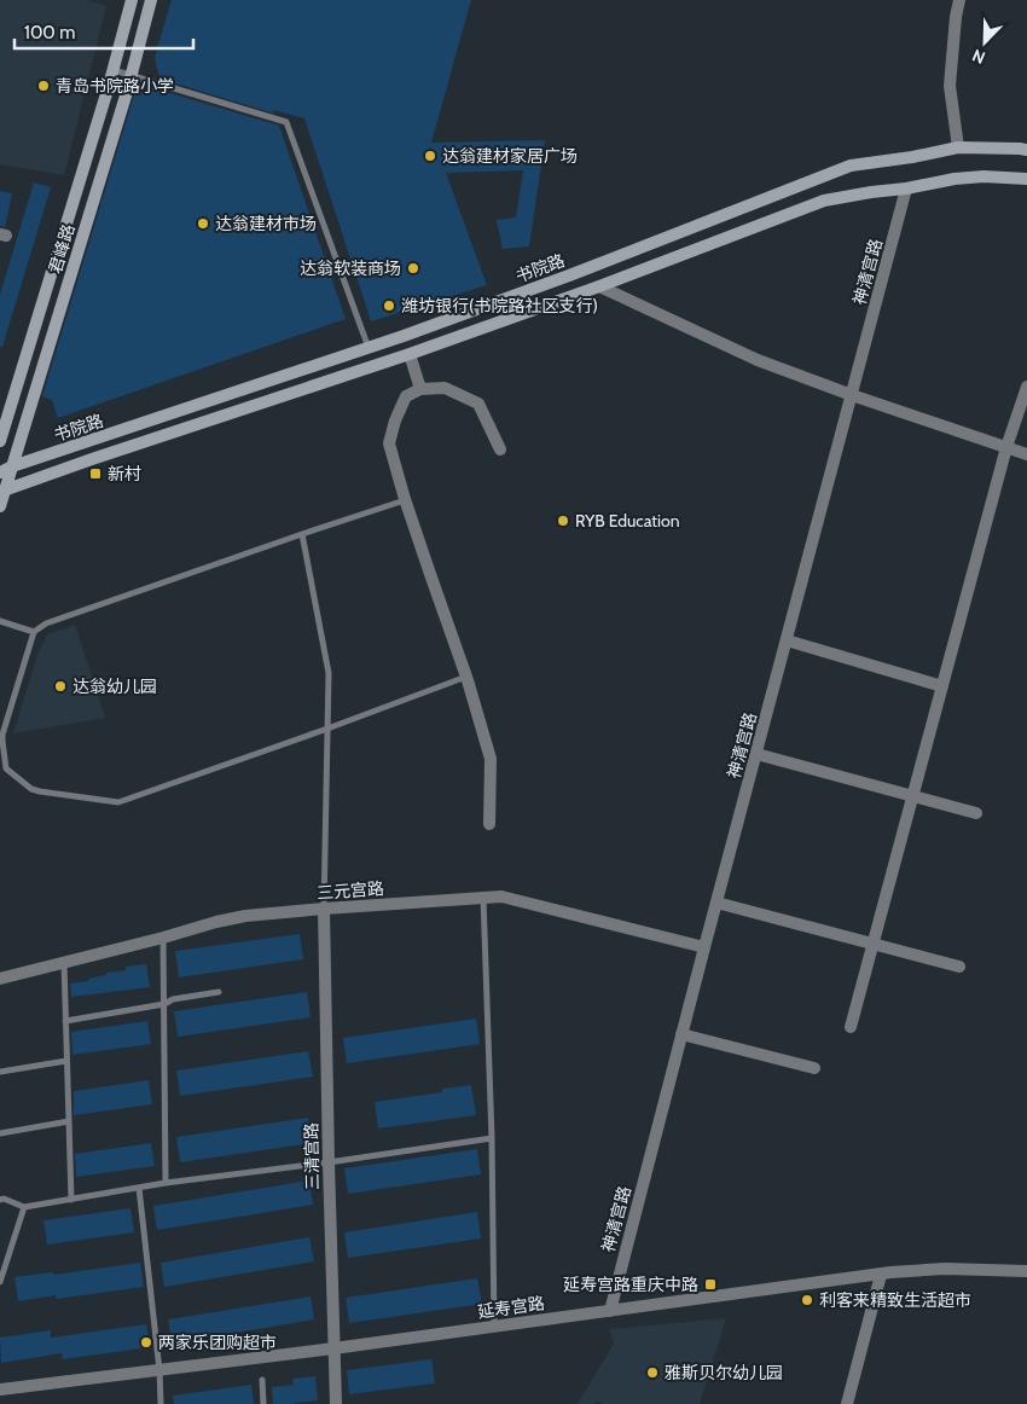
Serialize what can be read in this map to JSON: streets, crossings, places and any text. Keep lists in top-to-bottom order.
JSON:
{
  "streets": {
    "main road": ["君峰路", "书院路"],
    "street": [
      "神清宫路",
      "三元宫路",
      "三清宫路",
      "延寿宫路"
    ]
  },
  "crossings": [
    ["君峰路", "书院路"],
    ["书院路", "神清宫路"],
    ["神清宫路", "三元宫路"],
    ["神清宫路", "延寿宫路"],
    ["三元宫路", "三清宫路"],
    ["三清宫路", "延寿宫路"]
  ],
  "places": {
    "other": [
      "青岛书院路小学",
      "达翁建材家居广场",
      "达翁建材市场",
      "达翁软装商场",
      "潍坊银行(书院路社区支行)",
      "RYB Education",
      "达翁幼儿园",
      "利客来精致生活超市",
      "两家乐团购超市",
      "雅斯贝尔幼儿园"
    ],
    "transit": ["新村", "延寿宫路重庆中路"]
  },
  "scale_bar": "100 m",
  "north": "bottom left"
}
